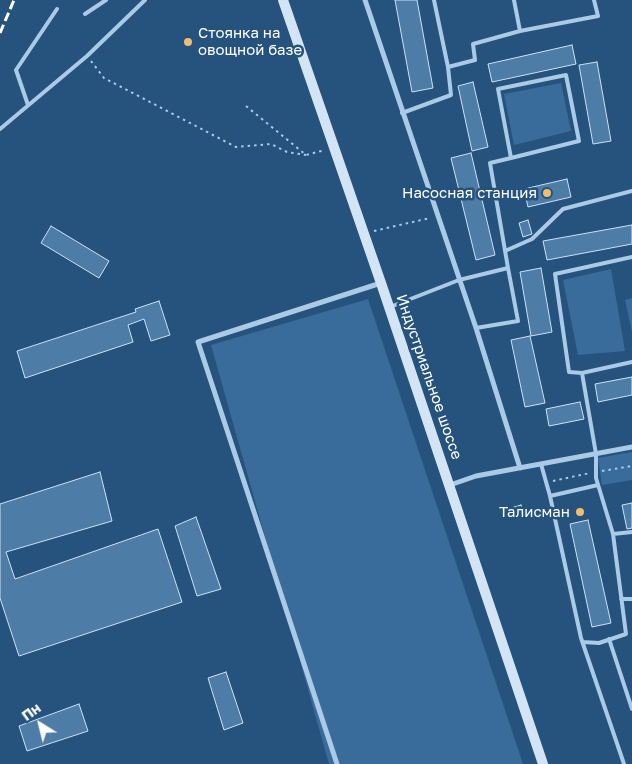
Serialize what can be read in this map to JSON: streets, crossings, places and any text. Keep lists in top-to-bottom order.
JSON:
{
  "streets": {
    "main road": ["Индустриальное шоссе"]
  },
  "places": ["Стоянка на овощной базе", "Насосная станция", "Талисман"],
  "north": "top left"
}
